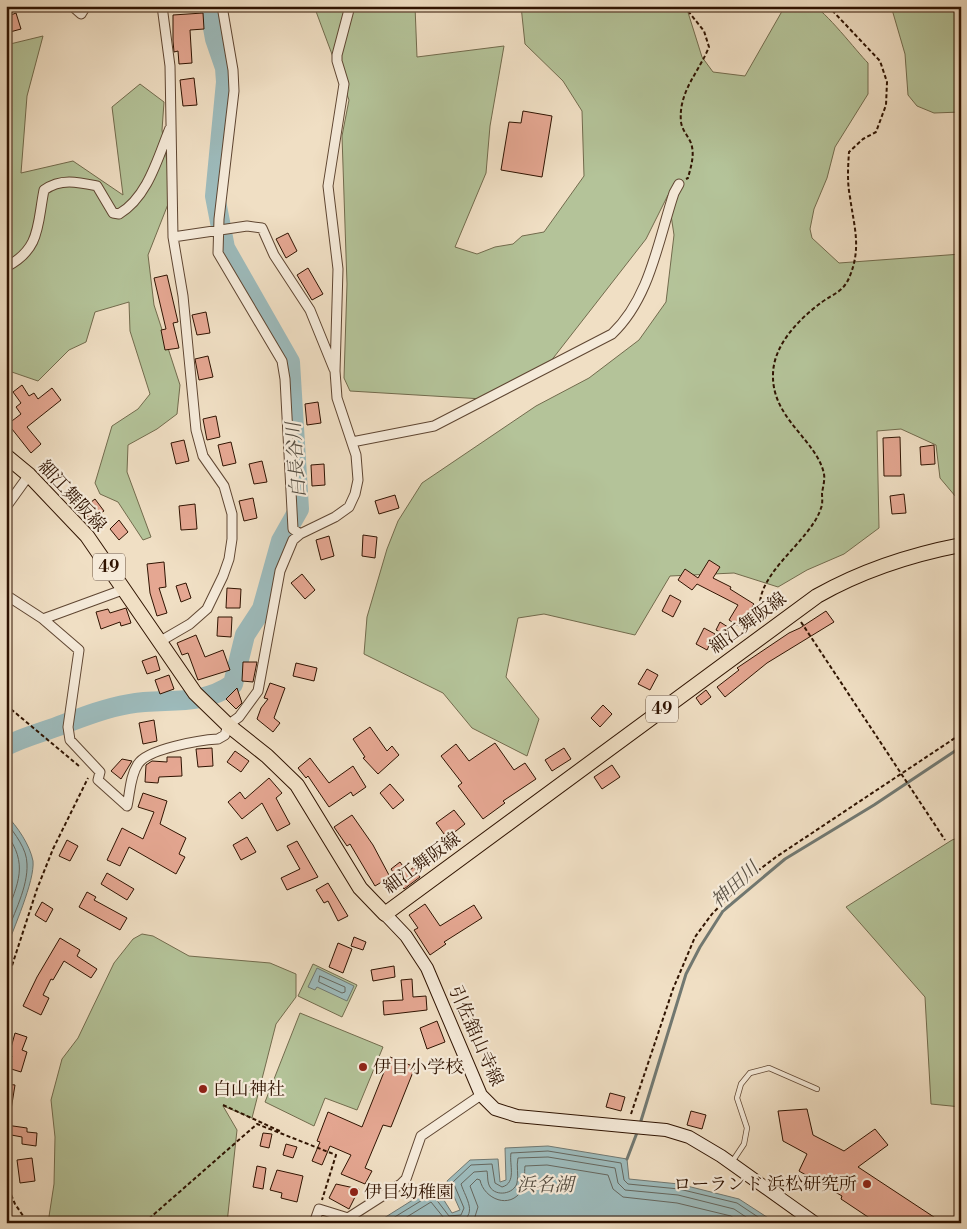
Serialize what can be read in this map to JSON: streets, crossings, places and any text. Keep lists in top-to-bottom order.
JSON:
{
  "streets": {
    "main road": ["細江舞阪線", "49", "引佐舘山寺線"]
  },
  "crossings": [
    ["細江舞阪線", "引佐舘山寺線"]
  ],
  "water": ["白長谷川", "神田川", "浜名湖"],
  "places": [
    "伊目小学校",
    "白山神社",
    "ローランド 浜松研究所",
    "伊目幼稚園"
  ]
}
